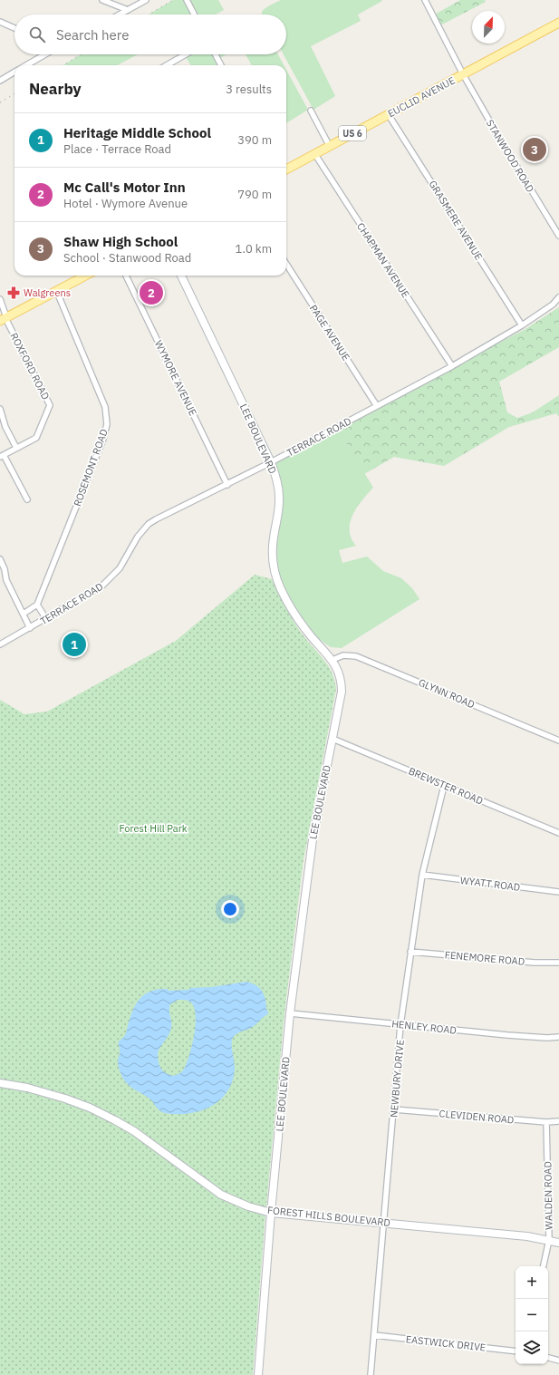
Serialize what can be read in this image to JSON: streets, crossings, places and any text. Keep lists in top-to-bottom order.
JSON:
{
  "streets": {
    "main road": ["EUCLID AVENUE", "US 6"],
    "street": [
      "STANWOOD ROAD",
      "GRASMERE AVENUE",
      "CHAPMAN AVENUE",
      "PAGE AVENUE",
      "ROXFORD ROAD",
      "WYMORE AVENUE",
      "TERRACE ROAD",
      "LEE BOULEVARD",
      "ROSEMONT ROAD",
      "GLYNN ROAD",
      "BREWSTER ROAD",
      "WYATT ROAD",
      "FENEMORE ROAD",
      "HENLEY ROAD",
      "NEWBURY DRIVE",
      "CLEVIDEN ROAD",
      "WALDEN ROAD",
      "FOREST HILLS BOULEVARD",
      "EASTWICK DRIVE"
    ]
  },
  "crossings": [
    ["EUCLID AVENUE", "STANWOOD ROAD"],
    ["EUCLID AVENUE", "GRASMERE AVENUE"],
    ["EUCLID AVENUE", "CHAPMAN AVENUE"],
    ["GRASMERE AVENUE", "TERRACE ROAD"],
    ["CHAPMAN AVENUE", "TERRACE ROAD"],
    ["PAGE AVENUE", "TERRACE ROAD"],
    ["WYMORE AVENUE", "TERRACE ROAD"],
    ["TERRACE ROAD", "LEE BOULEVARD"],
    ["LEE BOULEVARD", "GLYNN ROAD"],
    ["LEE BOULEVARD", "BREWSTER ROAD"],
    ["LEE BOULEVARD", "HENLEY ROAD"],
    ["LEE BOULEVARD", "FOREST HILLS BOULEVARD"],
    ["BREWSTER ROAD", "NEWBURY DRIVE"],
    ["WYATT ROAD", "NEWBURY DRIVE"],
    ["FENEMORE ROAD", "NEWBURY DRIVE"],
    ["HENLEY ROAD", "NEWBURY DRIVE"],
    ["NEWBURY DRIVE", "CLEVIDEN ROAD"],
    ["NEWBURY DRIVE", "FOREST HILLS BOULEVARD"],
    ["NEWBURY DRIVE", "EASTWICK DRIVE"],
    ["CLEVIDEN ROAD", "WALDEN ROAD"],
    ["WALDEN ROAD", "FOREST HILLS BOULEVARD"]
  ],
  "parks": ["Forest Hill Park"],
  "places": {
    "pharmacy": ["Walgreens"]
  },
  "north": "top right",
  "page": {
    "search": "Search here",
    "heading": ["Nearby", "3 results"],
    "list": [
      {
        "mark": "1",
        "name": "Heritage Middle School",
        "note": "Place · Terrace Road",
        "value": "390 m"
      },
      {
        "mark": "2",
        "name": "Mc Call's Motor Inn",
        "note": "Hotel · Wymore Avenue",
        "value": "790 m"
      },
      {
        "mark": "3",
        "name": "Shaw High School",
        "note": "School · Stanwood Road",
        "value": "1.0 km"
      }
    ],
    "pins": ["3", "2", "1"],
    "map_buttons": ["+", "−"]
  }
}
